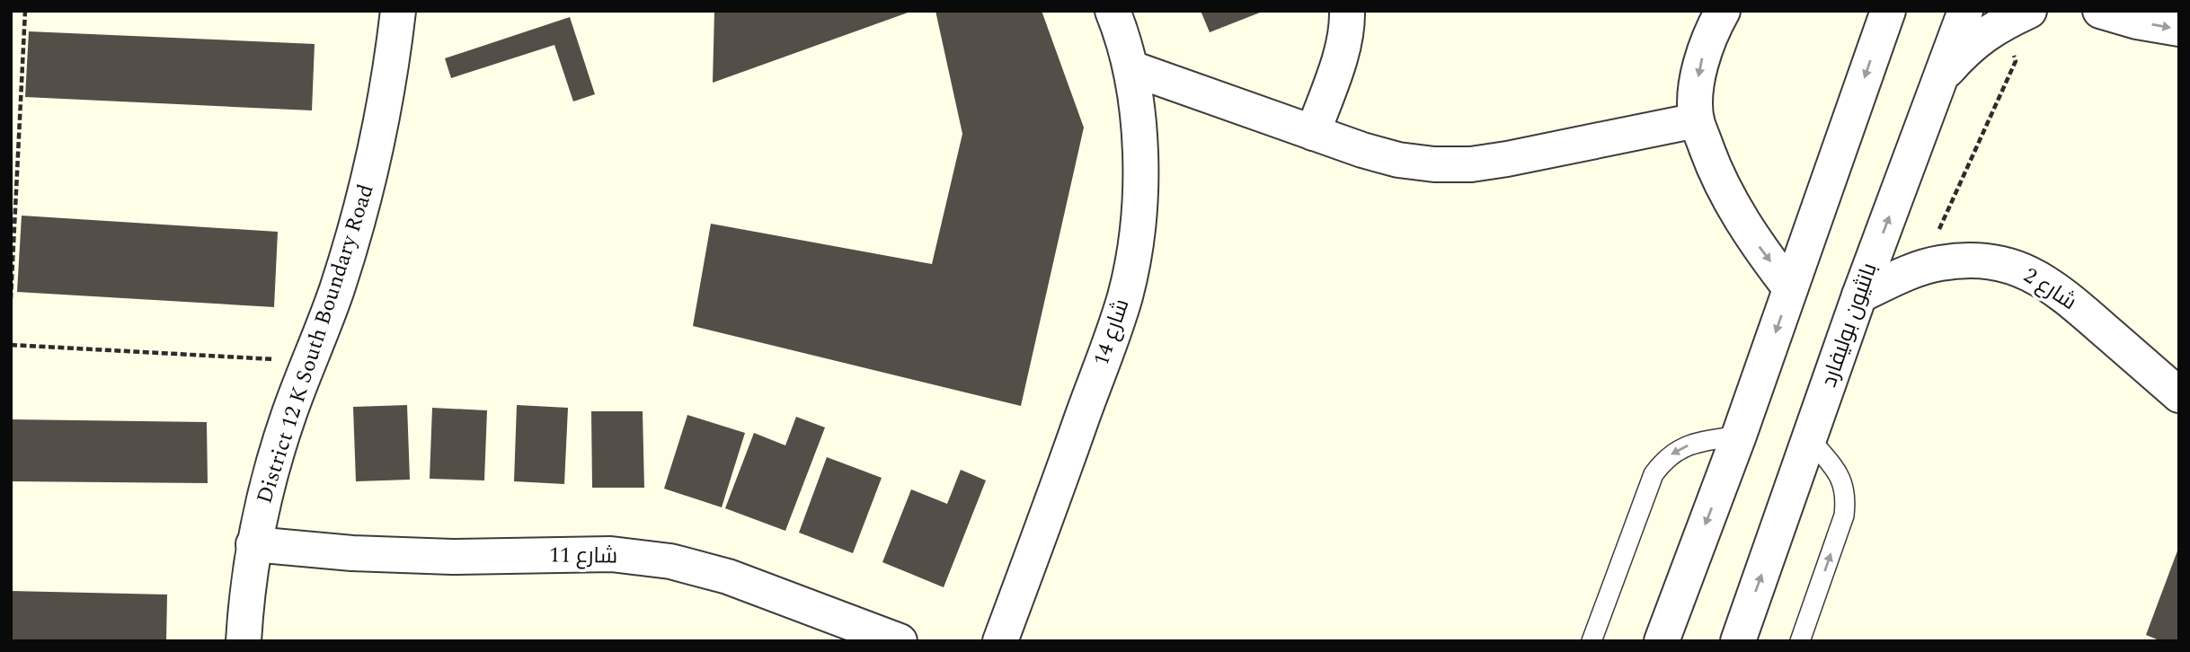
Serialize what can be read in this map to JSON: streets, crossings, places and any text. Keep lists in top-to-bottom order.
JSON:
{
  "streets": {
    "street": [
      "شارع 2",
      "بانثيون بوليفارد",
      "شارع 14",
      "District 12 K South Boundary Road",
      "شارع 11"
    ]
  },
  "crossings": [
    ["شارع 2", "بانثيون بوليفارد"],
    ["District 12 K South Boundary Road", "شارع 11"]
  ]
}
